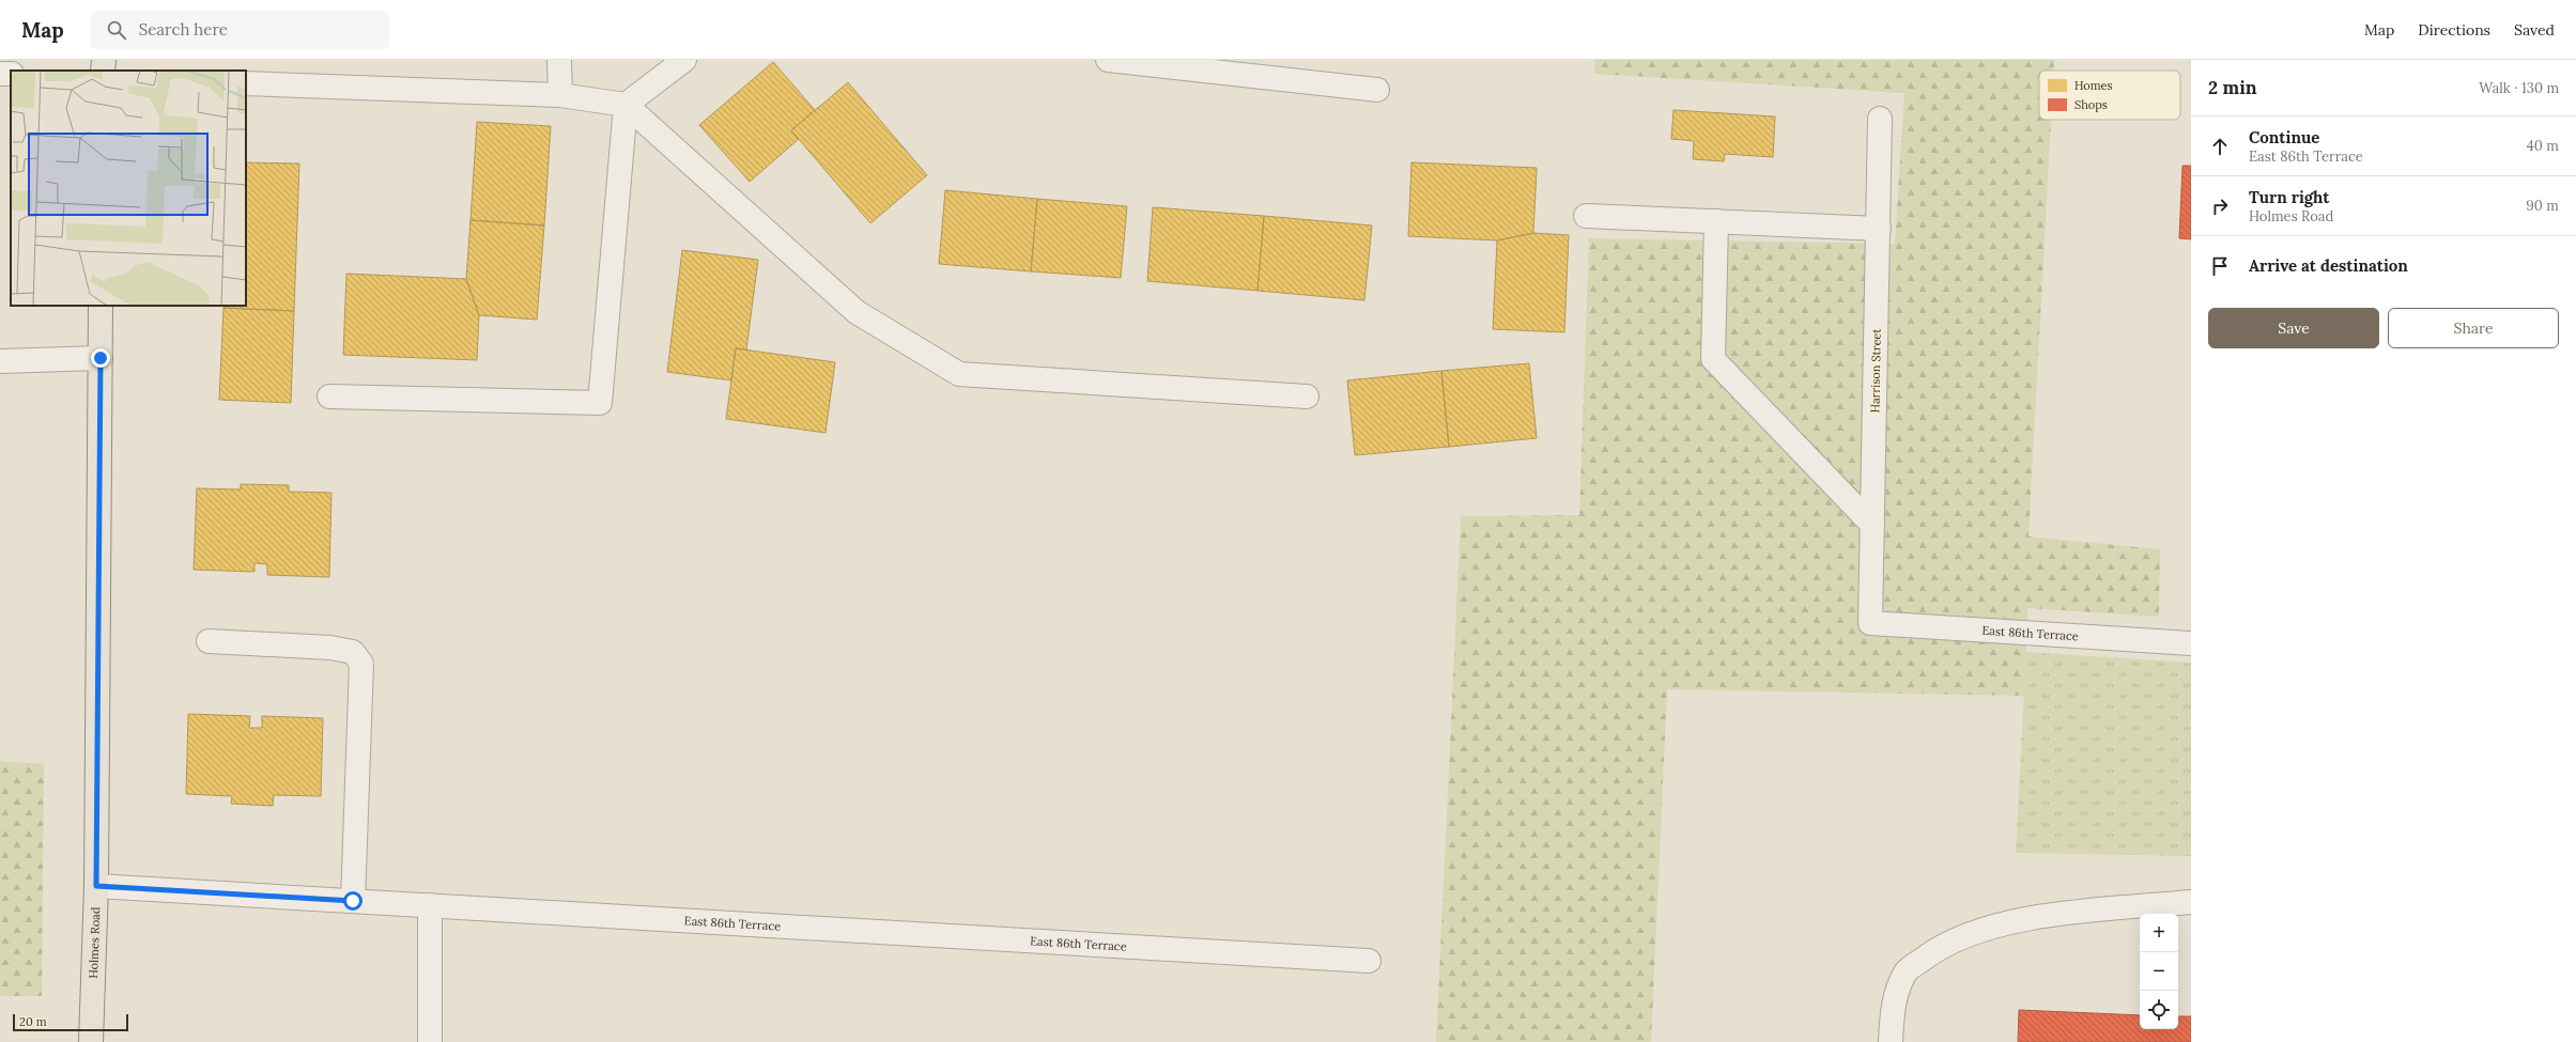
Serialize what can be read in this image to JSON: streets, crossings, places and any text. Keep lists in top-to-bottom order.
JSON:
{
  "streets": {
    "main road": ["Holmes Road"],
    "street": ["Harrison Street", "East 86th Terrace"]
  },
  "crossings": [
    ["Harrison Street", "East 86th Terrace"],
    ["East 86th Terrace", "Holmes Road"]
  ],
  "legend": ["Homes", "Shops"],
  "scale_bar": "20 m",
  "page": {
    "header": "Map",
    "search": "Search here",
    "nav": ["Map", "Directions", "Saved"],
    "heading": ["2 min", "Walk · 130 m"],
    "list": [
      ["Continue", "East 86th Terrace", "40 m"],
      ["Turn right", "Holmes Road", "90 m"],
      "Arrive at destination"
    ],
    "buttons": ["Save", "Share"],
    "map_buttons": ["+", "−"],
    "scale": "20 m"
  }
}
